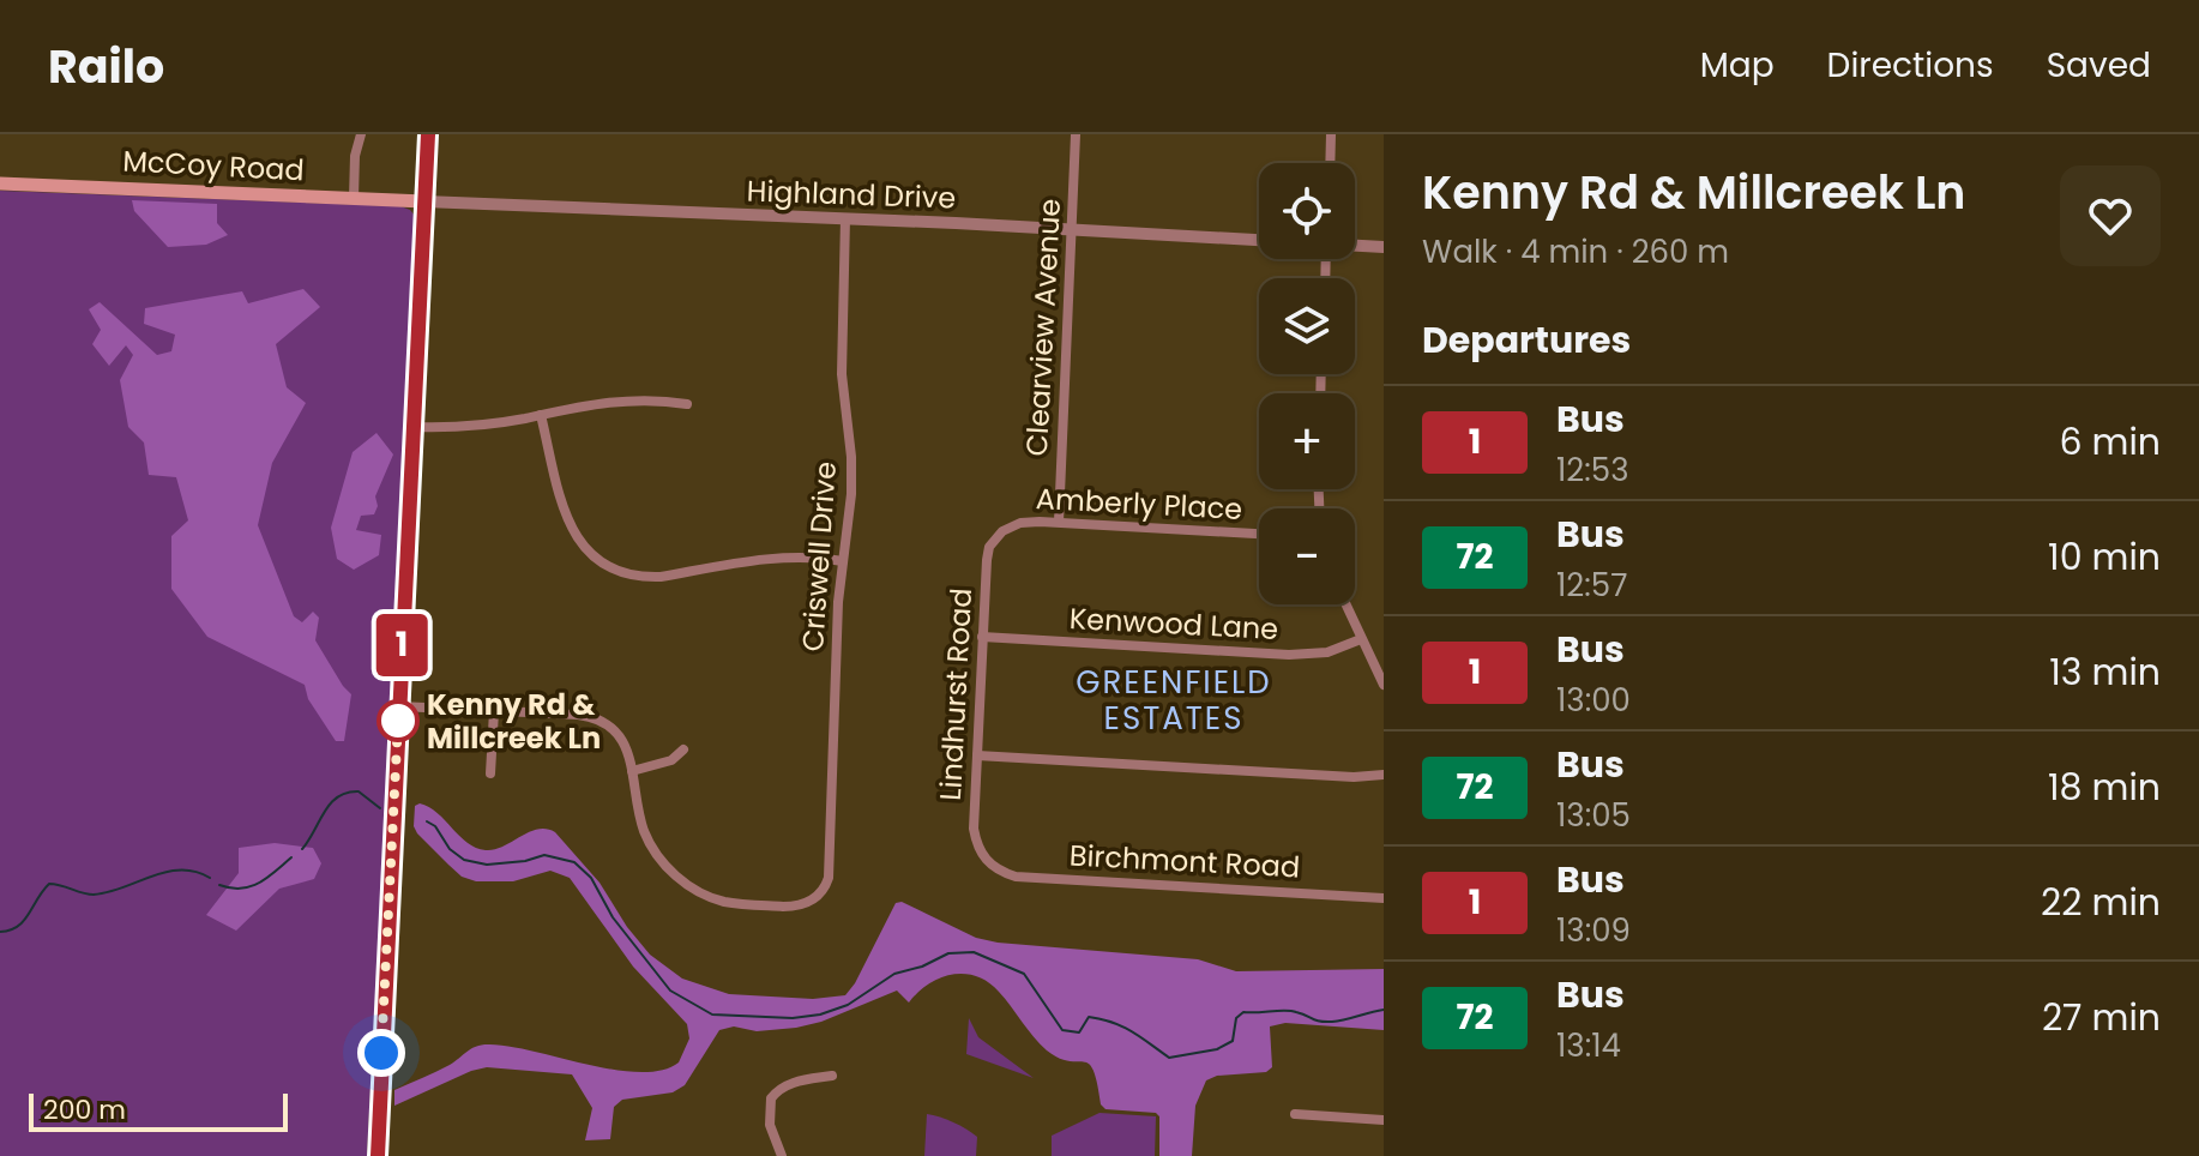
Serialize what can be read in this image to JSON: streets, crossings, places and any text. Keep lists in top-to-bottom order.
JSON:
{
  "streets": {
    "main road": ["McCoy Road"],
    "street": [
      "Highland Drive",
      "Clearview Avenue",
      "Amberly Place",
      "Criswell Drive",
      "Kenwood Lane",
      "Lindhurst Road",
      "Birchmont Road"
    ]
  },
  "crossings": [
    ["McCoy Road", "Highland Drive"],
    ["Highland Drive", "Clearview Avenue"],
    ["Highland Drive", "Criswell Drive"],
    ["Clearview Avenue", "Amberly Place"],
    ["Amberly Place", "Lindhurst Road"],
    ["Kenwood Lane", "Lindhurst Road"],
    ["Lindhurst Road", "Birchmont Road"]
  ],
  "districts": ["GREENFIELD ESTATES"],
  "places": ["Kenny Rd & Millcreek Ln"],
  "lines": ["bus line 1"],
  "scale_bar": "200 m",
  "page": {
    "header": "Railo",
    "nav": ["Map", "Directions", "Saved"],
    "on_map": "1",
    "heading": [
      ["Kenny Rd & Millcreek Ln", "Walk · 4 min · 260 m"],
      "Departures"
    ],
    "map_buttons": ["+", "−"],
    "list": [
      {
        "mark": "1",
        "name": "Bus",
        "note": "12:53",
        "value": "6 min"
      },
      {
        "mark": "72",
        "name": "Bus",
        "note": "12:57",
        "value": "10 min"
      },
      {
        "mark": "1",
        "name": "Bus",
        "note": "13:00",
        "value": "13 min"
      },
      {
        "mark": "72",
        "name": "Bus",
        "note": "13:05",
        "value": "18 min"
      },
      {
        "mark": "1",
        "name": "Bus",
        "note": "13:09",
        "value": "22 min"
      },
      {
        "mark": "72",
        "name": "Bus",
        "note": "13:14",
        "value": "27 min"
      }
    ],
    "scale": "200 m"
  }
}
